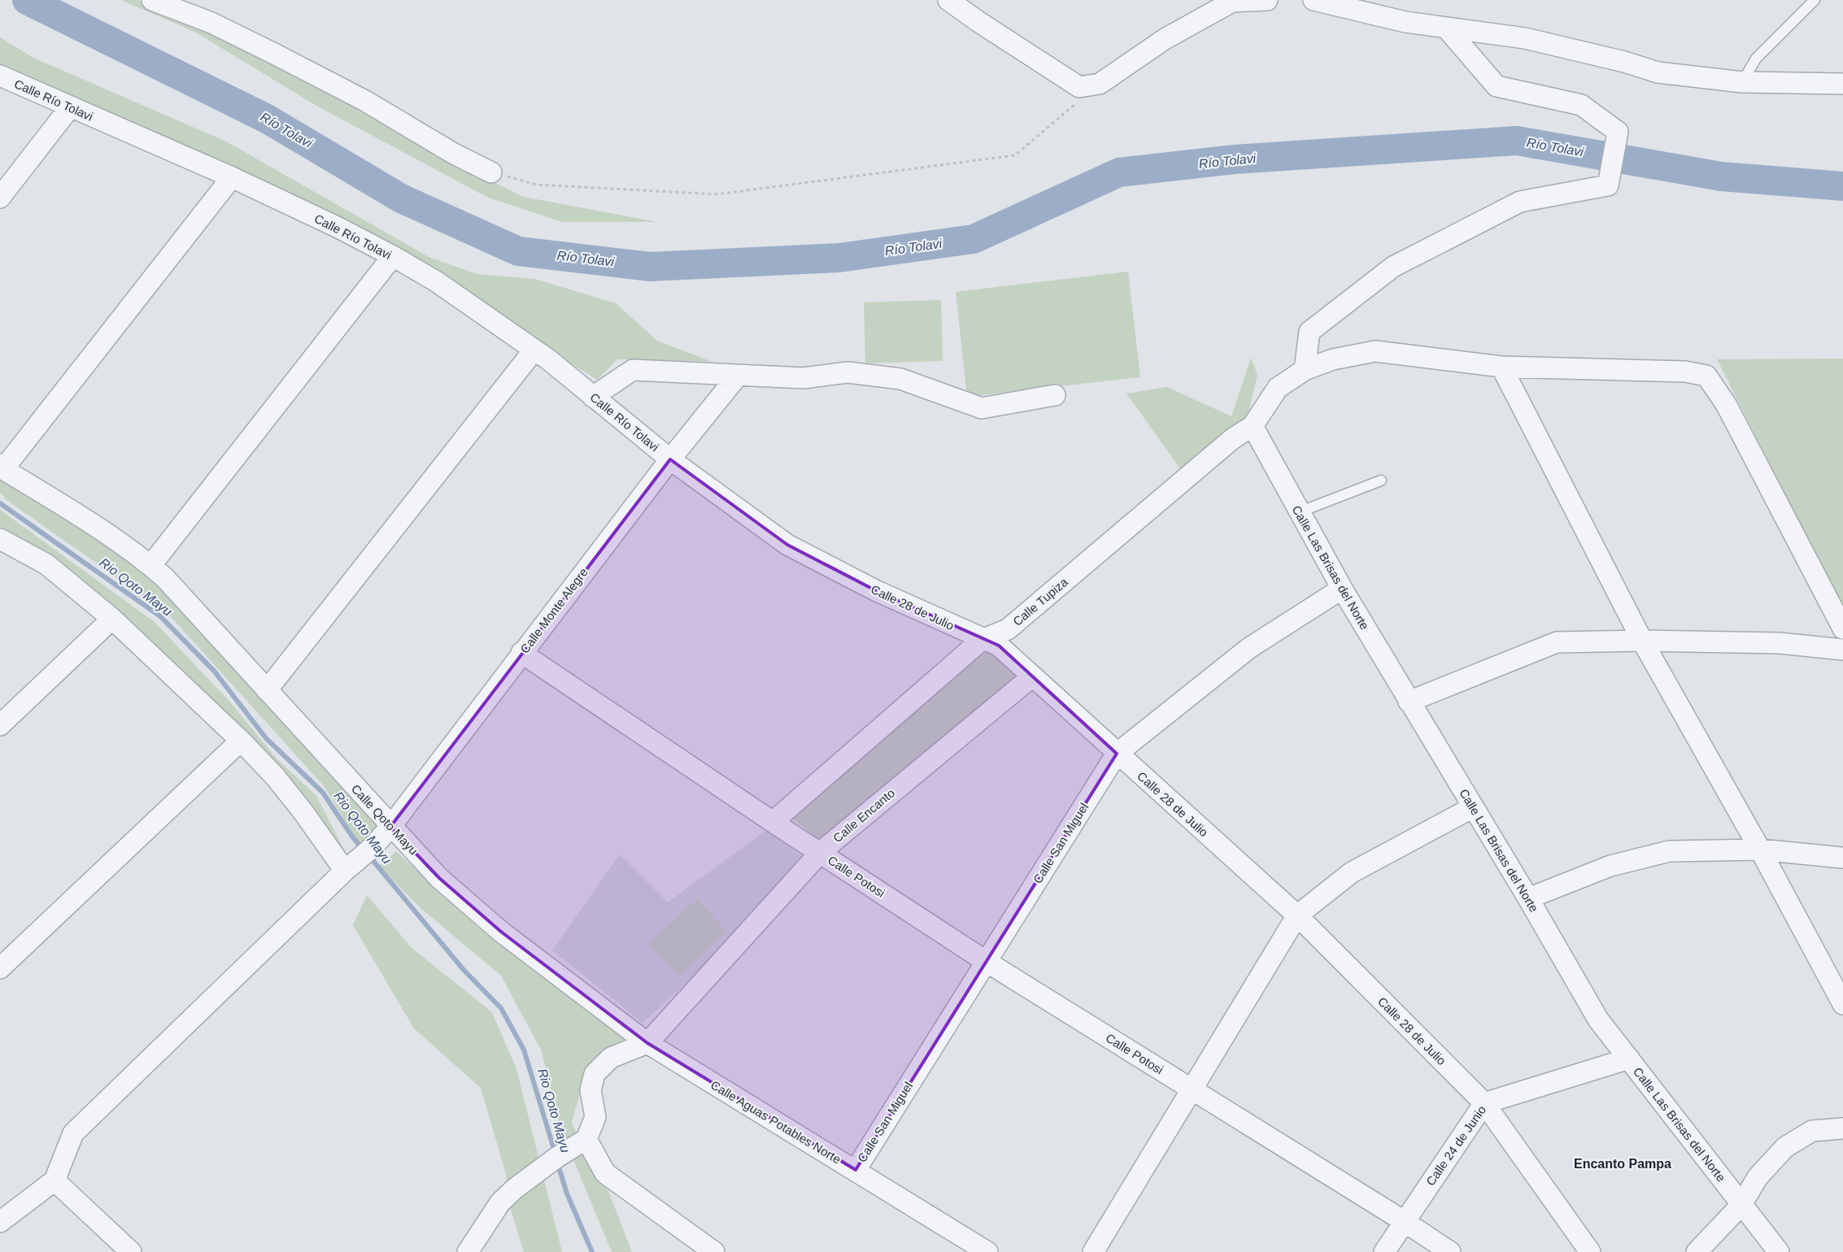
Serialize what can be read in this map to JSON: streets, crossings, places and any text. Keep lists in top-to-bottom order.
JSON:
{
  "streets": {
    "street": [
      "Calle Río Tolavi",
      "Calle Las Brisas del Norte",
      "Calle Tupiza",
      "Calle 28 de Julio",
      "Calle Monte Alegre",
      "Calle Encanto",
      "Calle Qoto Mayu",
      "Calle San Miguel",
      "Calle Potosi",
      "Calle Aguas Potables Norte",
      "Calle 24 de Junio"
    ]
  },
  "crossings": [
    ["Calle Río Tolavi", "Calle 28 de Julio"],
    ["Calle Río Tolavi", "Calle Monte Alegre"],
    ["Calle Las Brisas del Norte", "Calle Tupiza"],
    ["Calle Las Brisas del Norte", "Calle San Miguel"],
    ["Calle Las Brisas del Norte", "Calle 24 de Junio"],
    ["Calle Tupiza", "Calle 28 de Julio"],
    ["Calle Tupiza", "Calle Potosi"],
    ["Calle 28 de Julio", "Calle Monte Alegre"],
    ["Calle 28 de Julio", "Calle Encanto"],
    ["Calle 28 de Julio", "Calle San Miguel"],
    ["Calle 28 de Julio", "Calle 24 de Junio"],
    ["Calle Monte Alegre", "Calle Qoto Mayu"],
    ["Calle Monte Alegre", "Calle Potosi"],
    ["Calle Encanto", "Calle Qoto Mayu"],
    ["Calle Encanto", "Calle Potosi"],
    ["Calle Encanto", "Calle Aguas Potables Norte"],
    ["Calle Qoto Mayu", "Calle Aguas Potables Norte"],
    ["Calle San Miguel", "Calle Potosi"],
    ["Calle San Miguel", "Calle Aguas Potables Norte"],
    ["Calle Potosi", "Calle 24 de Junio"]
  ],
  "districts": ["Encanto Pampa"],
  "water": ["Río Tolavi", "Rio Qoto Mayu"]
}
